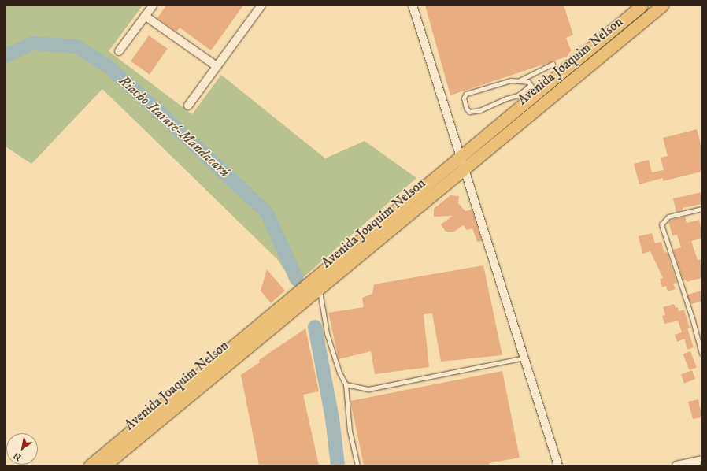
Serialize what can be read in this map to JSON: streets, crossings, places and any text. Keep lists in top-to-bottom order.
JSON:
{
  "streets": {
    "main road": ["Avenida Joaquim Nelson"]
  },
  "water": ["Riacho Itararé-Mandacarú"],
  "north": "bottom left"
}
